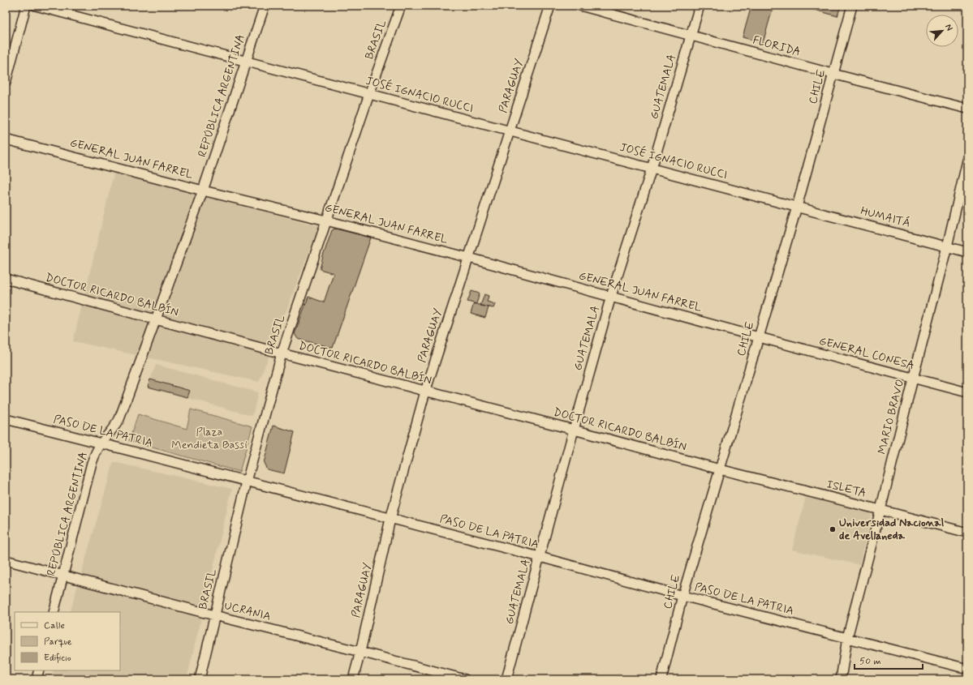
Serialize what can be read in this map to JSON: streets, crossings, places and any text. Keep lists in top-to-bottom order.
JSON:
{
  "streets": {
    "street": [
      "BRASIL",
      "FLORIDA",
      "PARAGUAY",
      "GUATEMALA",
      "CHILE",
      "JOSÉ IGNACIO RUCCI",
      "REPÚBLICA ARGENTINA",
      "GENERAL JUAN FARREL",
      "HUMAITÁ",
      "DOCTOR RICARDO BALBÍN",
      "GENERAL CONESA",
      "MARIO BRAVO",
      "PASO DE LA PATRIA",
      "ISLETA",
      "UCRANIA"
    ]
  },
  "crossings": [
    ["BRASIL", "JOSÉ IGNACIO RUCCI"],
    ["BRASIL", "GENERAL JUAN FARREL"],
    ["BRASIL", "DOCTOR RICARDO BALBÍN"],
    ["BRASIL", "PASO DE LA PATRIA"],
    ["BRASIL", "UCRANIA"],
    ["FLORIDA", "GUATEMALA"],
    ["FLORIDA", "CHILE"],
    ["PARAGUAY", "JOSÉ IGNACIO RUCCI"],
    ["PARAGUAY", "GENERAL JUAN FARREL"],
    ["PARAGUAY", "DOCTOR RICARDO BALBÍN"],
    ["PARAGUAY", "PASO DE LA PATRIA"],
    ["PARAGUAY", "UCRANIA"],
    ["GUATEMALA", "JOSÉ IGNACIO RUCCI"],
    ["GUATEMALA", "GENERAL JUAN FARREL"],
    ["GUATEMALA", "DOCTOR RICARDO BALBÍN"],
    ["GUATEMALA", "PASO DE LA PATRIA"],
    ["CHILE", "JOSÉ IGNACIO RUCCI"],
    ["CHILE", "GENERAL JUAN FARREL"],
    ["CHILE", "HUMAITÁ"],
    ["CHILE", "DOCTOR RICARDO BALBÍN"],
    ["CHILE", "GENERAL CONESA"],
    ["CHILE", "PASO DE LA PATRIA"],
    ["CHILE", "ISLETA"],
    ["JOSÉ IGNACIO RUCCI", "REPÚBLICA ARGENTINA"],
    ["JOSÉ IGNACIO RUCCI", "HUMAITÁ"],
    ["REPÚBLICA ARGENTINA", "GENERAL JUAN FARREL"],
    ["REPÚBLICA ARGENTINA", "DOCTOR RICARDO BALBÍN"],
    ["REPÚBLICA ARGENTINA", "PASO DE LA PATRIA"],
    ["REPÚBLICA ARGENTINA", "UCRANIA"],
    ["GENERAL JUAN FARREL", "GENERAL CONESA"],
    ["HUMAITÁ", "MARIO BRAVO"],
    ["DOCTOR RICARDO BALBÍN", "ISLETA"],
    ["GENERAL CONESA", "MARIO BRAVO"],
    ["MARIO BRAVO", "PASO DE LA PATRIA"],
    ["MARIO BRAVO", "ISLETA"]
  ],
  "parks": ["Plaza Mendieta Bassi"],
  "places": ["Universidad Nacional de Avellaneda"],
  "legend": ["Calle", "Parque", "Edificio"],
  "scale_bar": "50 m",
  "north": "top right"
}
